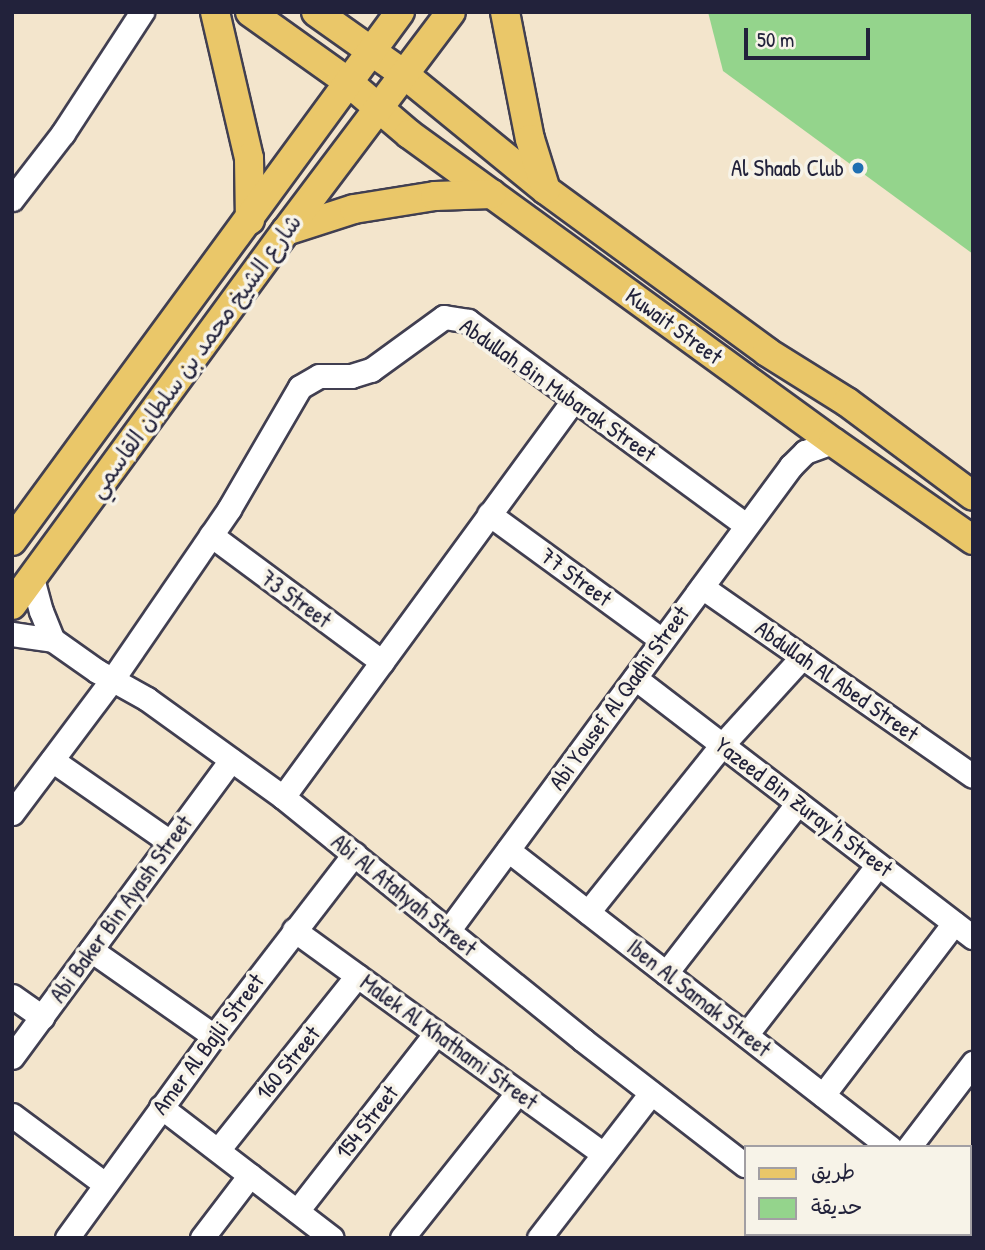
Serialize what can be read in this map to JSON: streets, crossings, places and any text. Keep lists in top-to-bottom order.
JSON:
{
  "streets": {
    "main road": ["Kuwait Street", "شارع الشيخ محمد بن سلطان القاسمي"],
    "street": [
      "Abdullah Bin Mubarak Street",
      "77 Street",
      "73 Street",
      "Abdullah Al Abed Street",
      "Abi Yousef Al Qadhi Street",
      "Yazeed Bin Zuray'h Street",
      "Abi Al Atahyah Street",
      "Abi Baker Bin Ayash Street",
      "Iben Al Samak Street",
      "Malek Al Khathami Street",
      "Amer Al Bajli Street",
      "160 Street",
      "154 Street"
    ]
  },
  "crossings": [
    ["Kuwait Street", "شارع الشيخ محمد بن سلطان القاسمي"],
    ["Kuwait Street", "Abi Yousef Al Qadhi Street"],
    ["Abdullah Bin Mubarak Street", "73 Street"],
    ["Abdullah Bin Mubarak Street", "Abi Yousef Al Qadhi Street"],
    ["Abdullah Bin Mubarak Street", "Abi Al Atahyah Street"],
    ["77 Street", "Abi Yousef Al Qadhi Street"],
    ["Abdullah Al Abed Street", "Abi Yousef Al Qadhi Street"],
    ["Abi Yousef Al Qadhi Street", "Yazeed Bin Zuray'h Street"],
    ["Abi Yousef Al Qadhi Street", "Abi Al Atahyah Street"],
    ["Abi Yousef Al Qadhi Street", "Iben Al Samak Street"],
    ["Abi Al Atahyah Street", "Abi Baker Bin Ayash Street"],
    ["Abi Al Atahyah Street", "Amer Al Bajli Street"],
    ["Malek Al Khathami Street", "Amer Al Bajli Street"],
    ["Malek Al Khathami Street", "160 Street"],
    ["Malek Al Khathami Street", "154 Street"]
  ],
  "places": ["Al Shaab Club"],
  "legend": ["طريق", "حديقة"],
  "scale_bar": "50 m"
}
